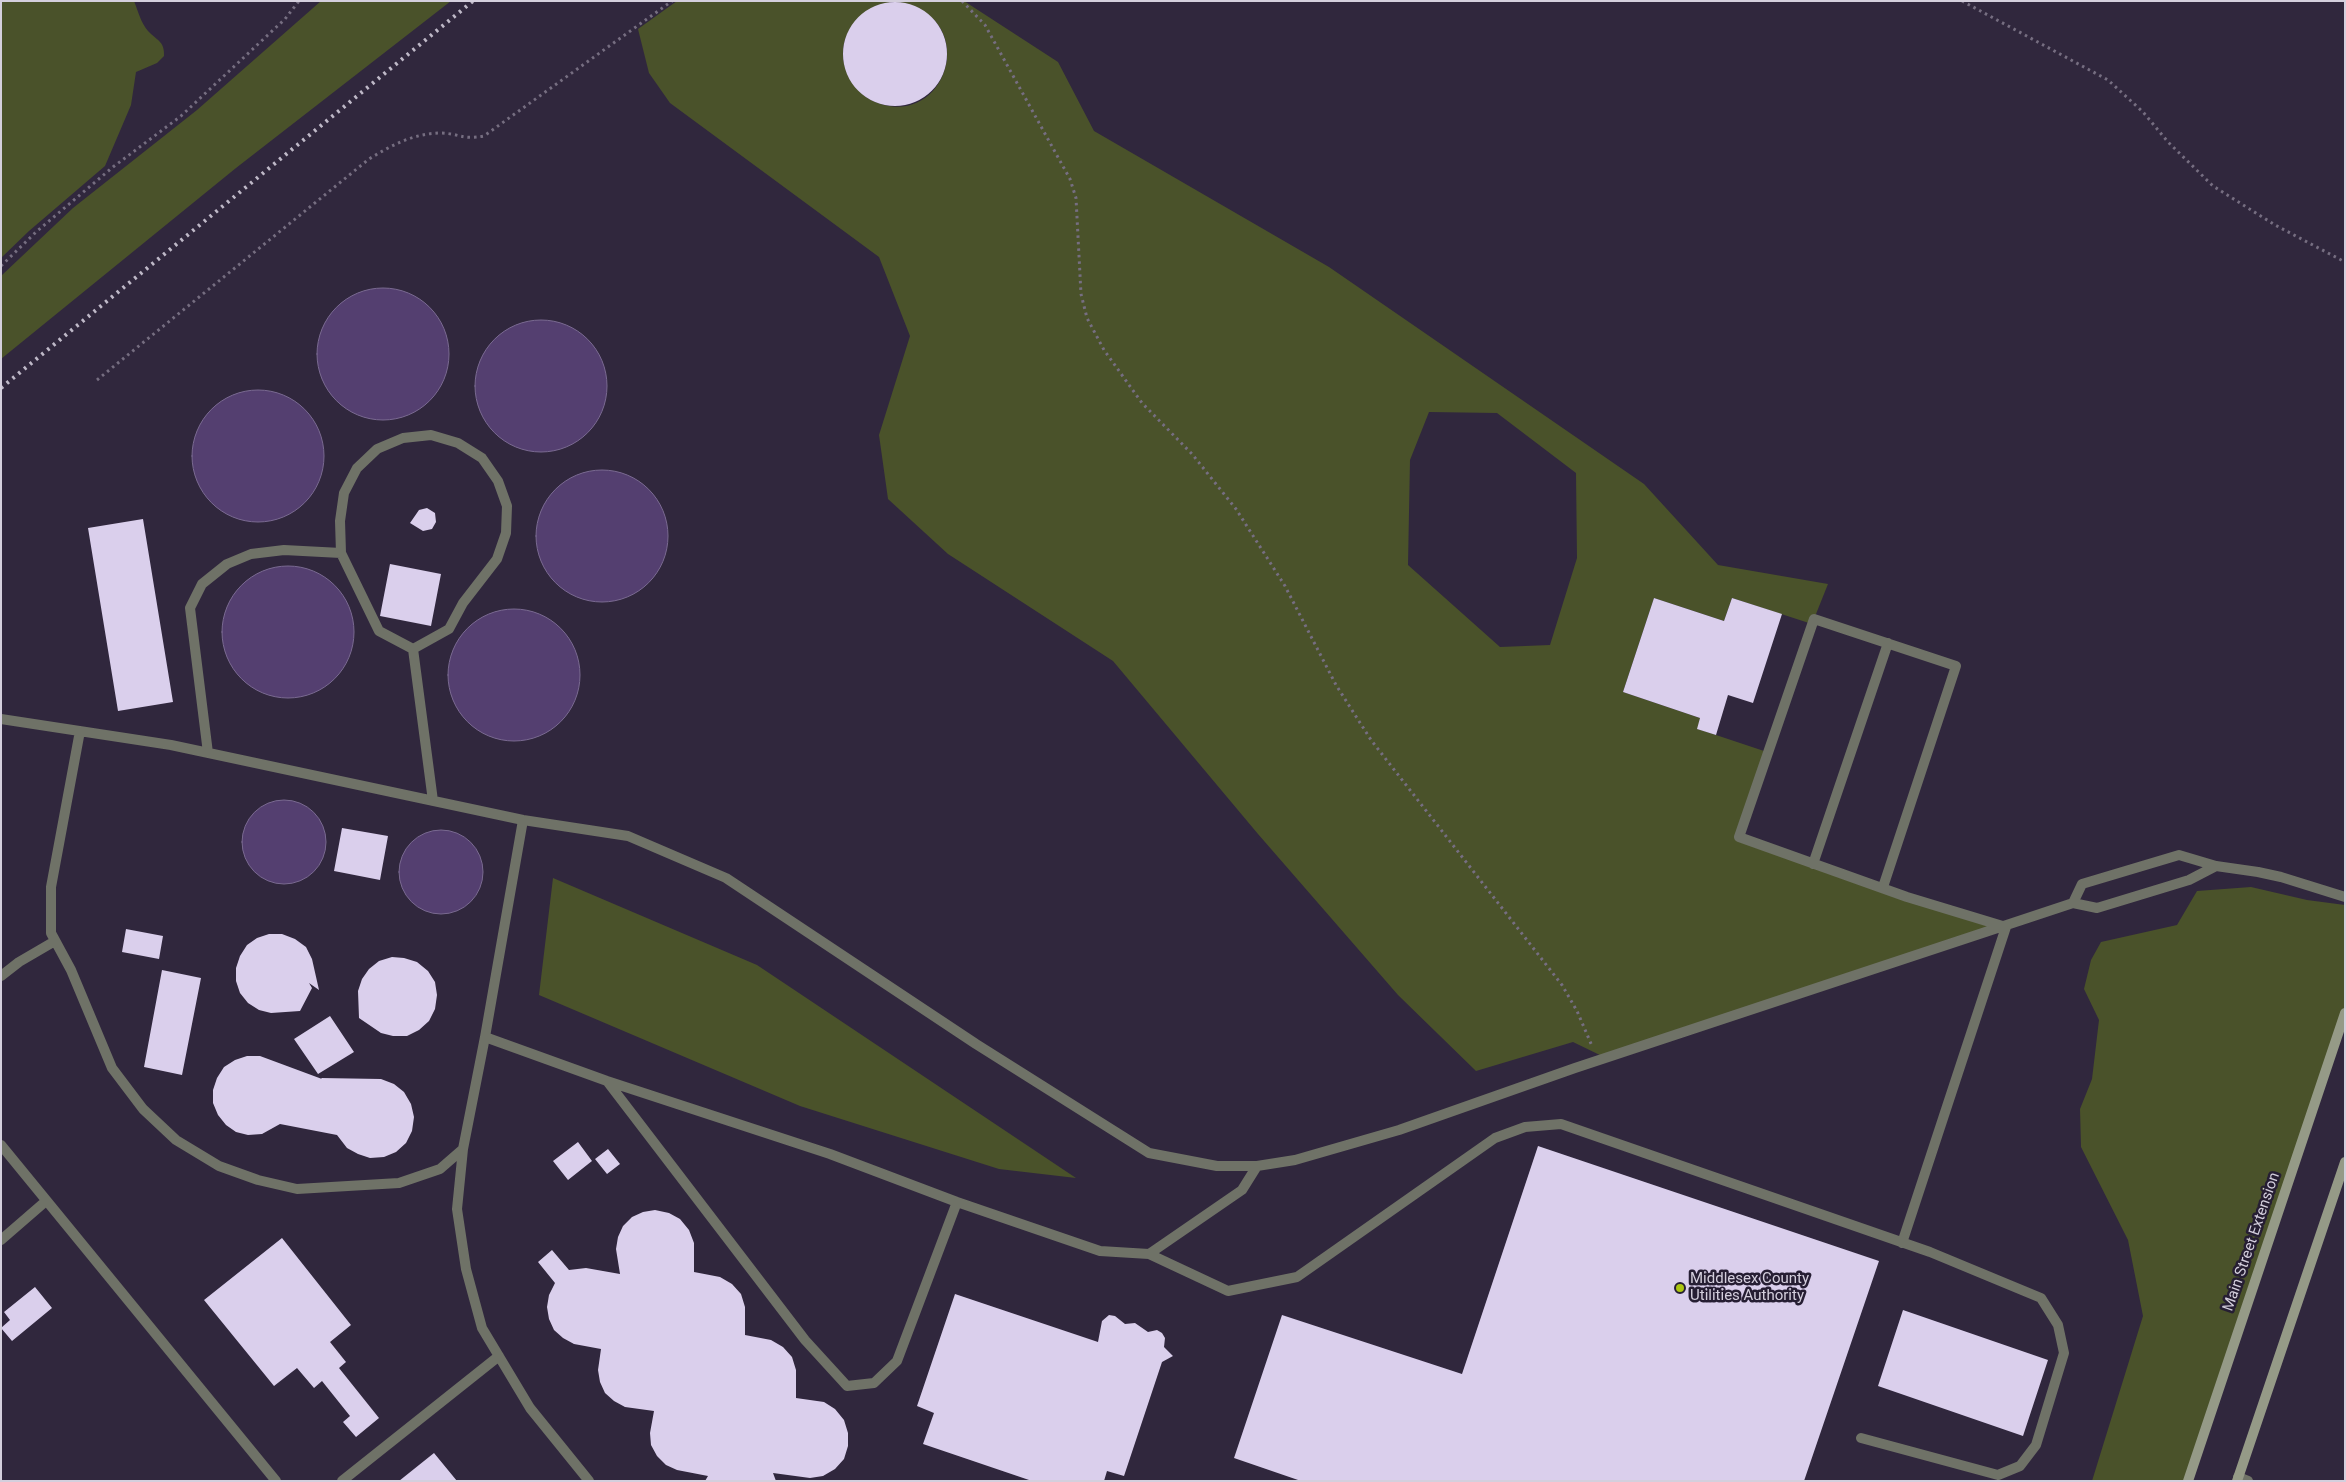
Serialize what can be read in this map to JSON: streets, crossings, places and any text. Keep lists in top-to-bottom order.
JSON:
{
  "streets": {
    "main road": ["Main Street Extension"]
  },
  "places": ["Middlesex County Utilities Authority"]
}
